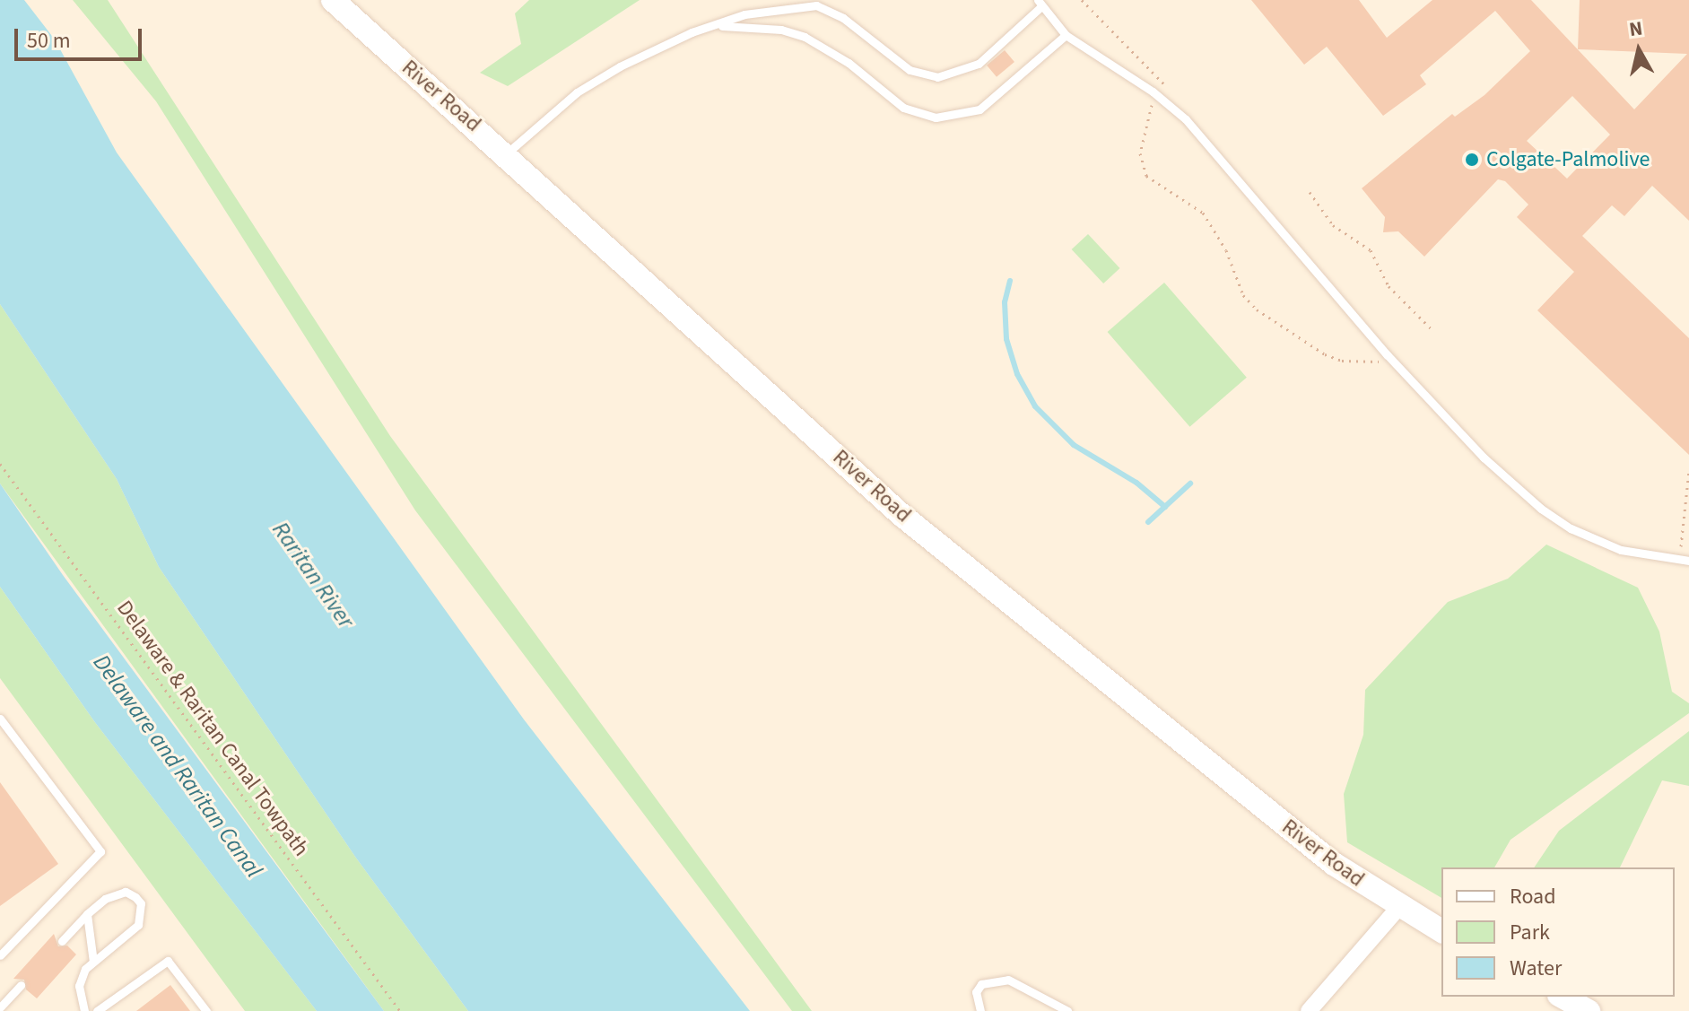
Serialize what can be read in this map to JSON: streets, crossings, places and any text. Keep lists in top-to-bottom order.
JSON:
{
  "streets": {
    "main road": ["River Road"],
    "path": ["Delaware & Raritan Canal Towpath"]
  },
  "water": ["Raritan River", "Delaware and Raritan Canal"],
  "places": ["Colgate-Palmolive"],
  "legend": ["Road", "Park", "Water"],
  "scale_bar": "50 m",
  "north": "top"
}
